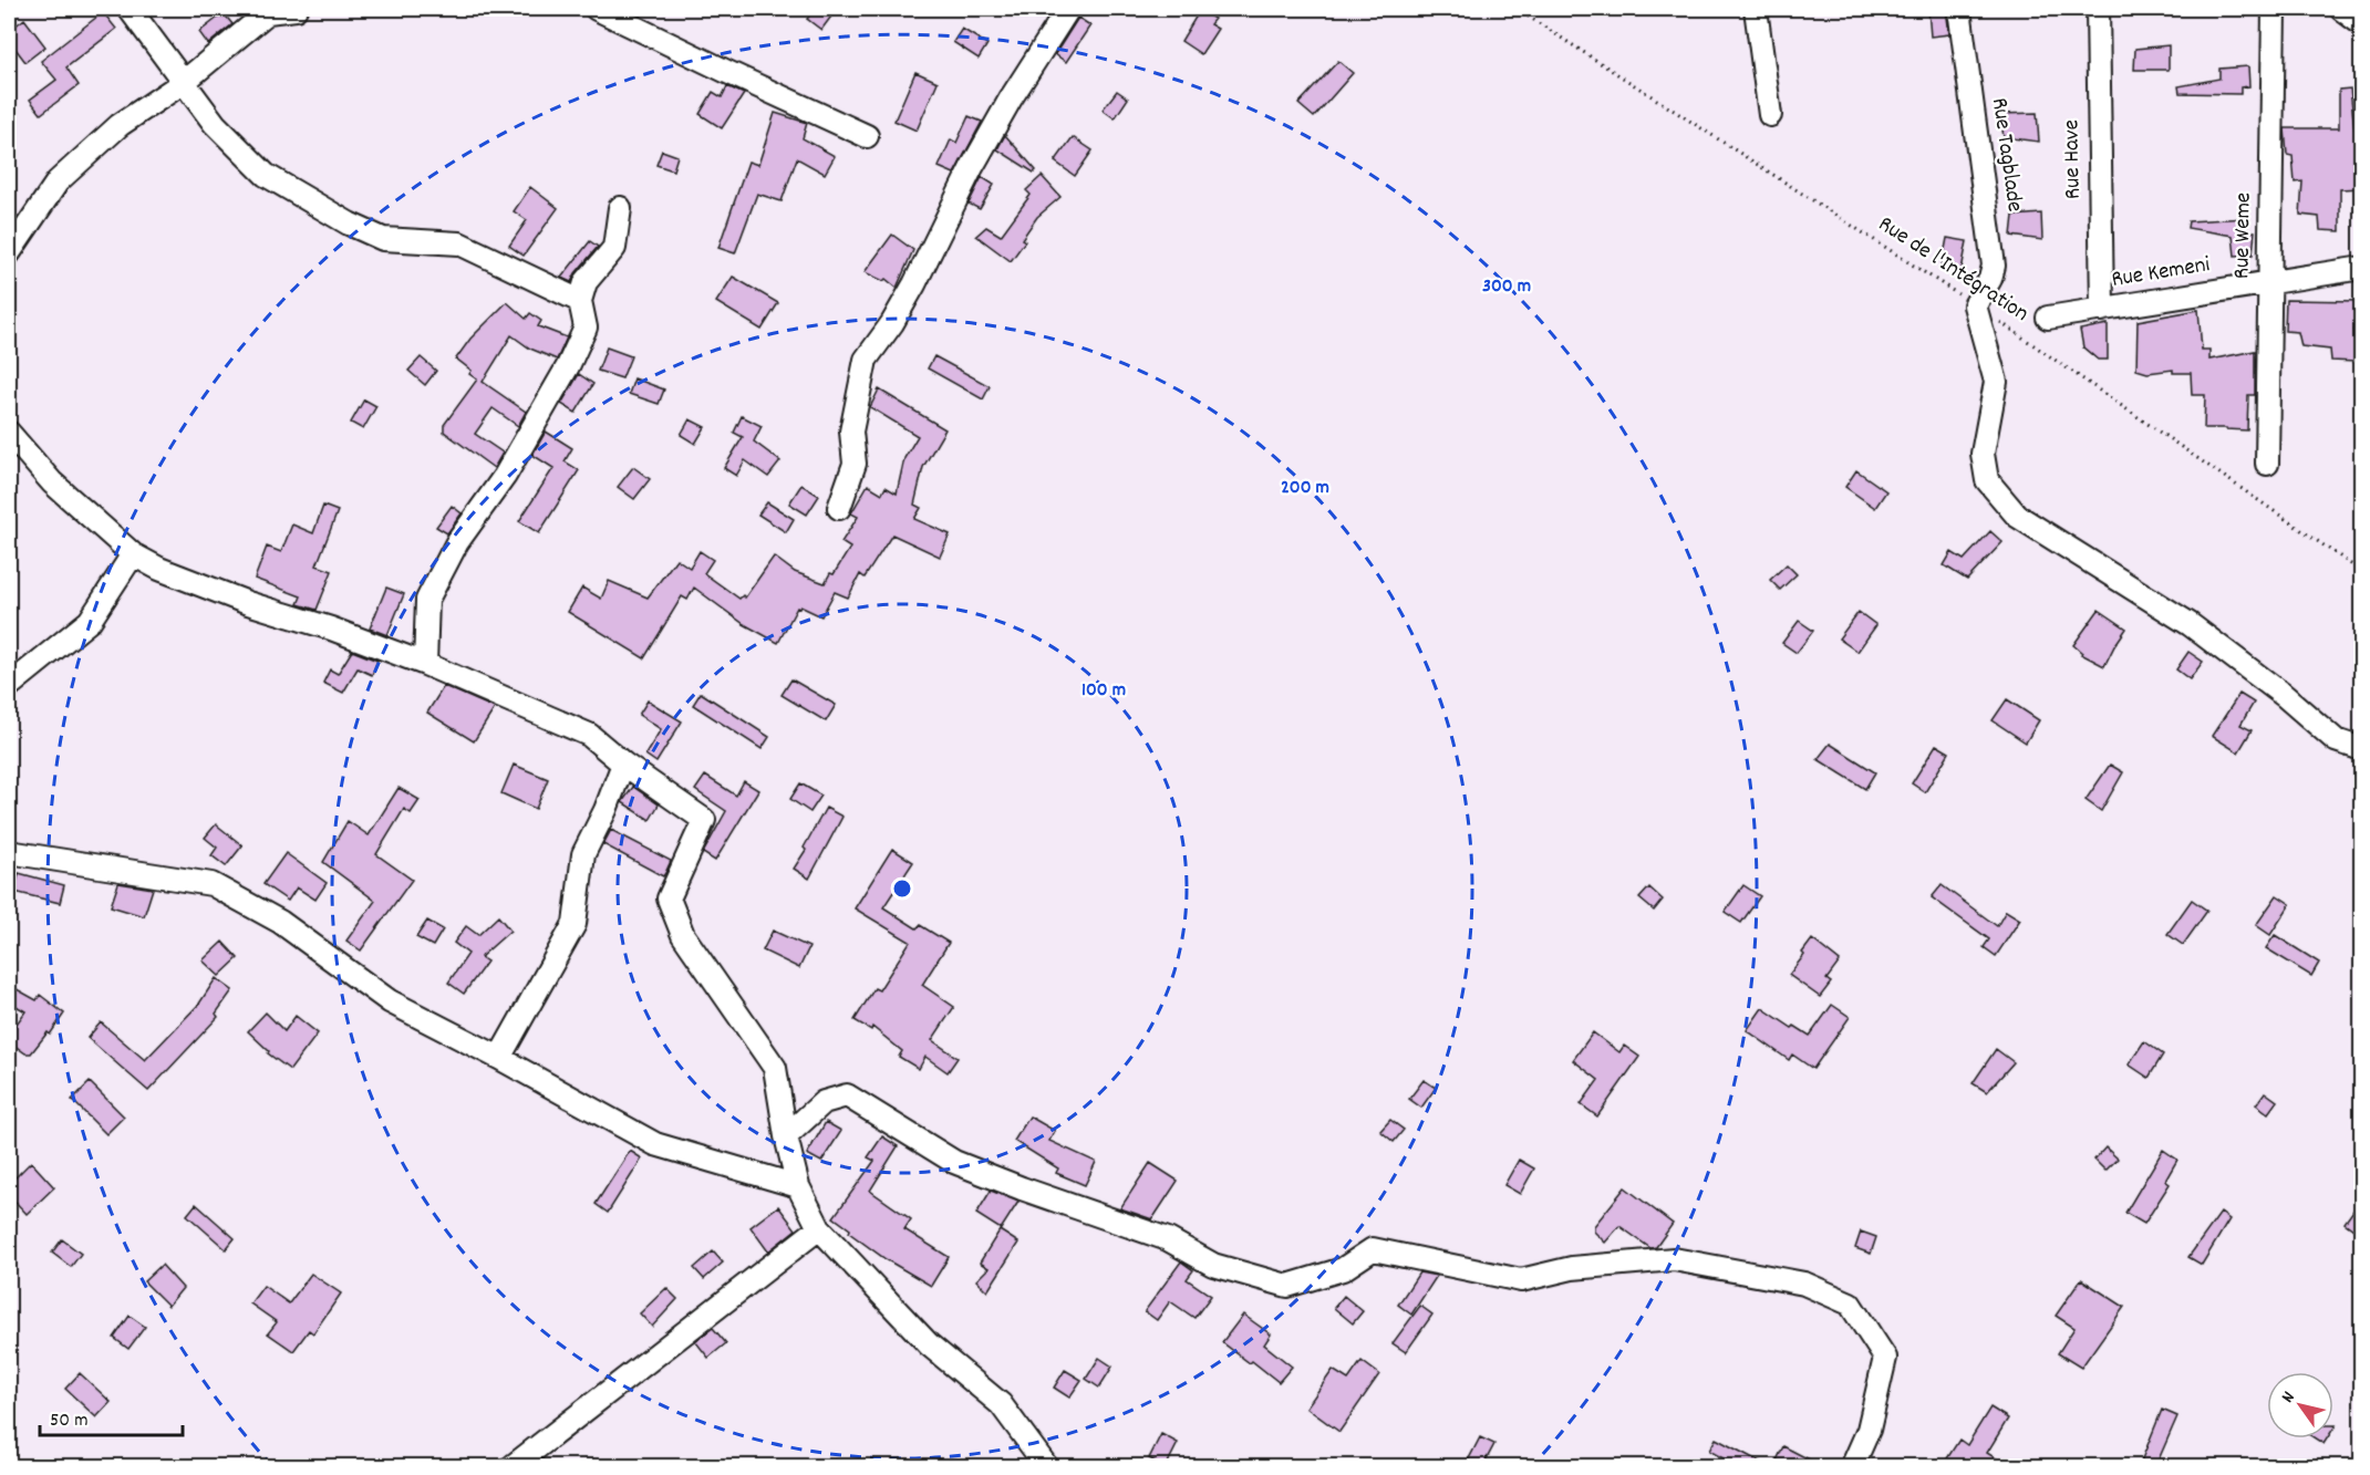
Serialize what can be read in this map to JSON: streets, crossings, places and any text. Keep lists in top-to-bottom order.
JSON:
{
  "streets": {
    "street": [
      "Rue Tagblade",
      "Rue Have",
      "Rue Weme",
      "Rue Kemeni"
    ],
    "path": ["Rue de l'Intégration"]
  },
  "crossings": [
    ["Rue Tagblade", "Rue de l'Intégration"],
    ["Rue Have", "Rue Kemeni"],
    ["Rue Weme", "Rue Kemeni"]
  ],
  "scale_bar": "50 m",
  "north": "top left",
  "rings": ["300 m", "200 m", "100 m"]
}
